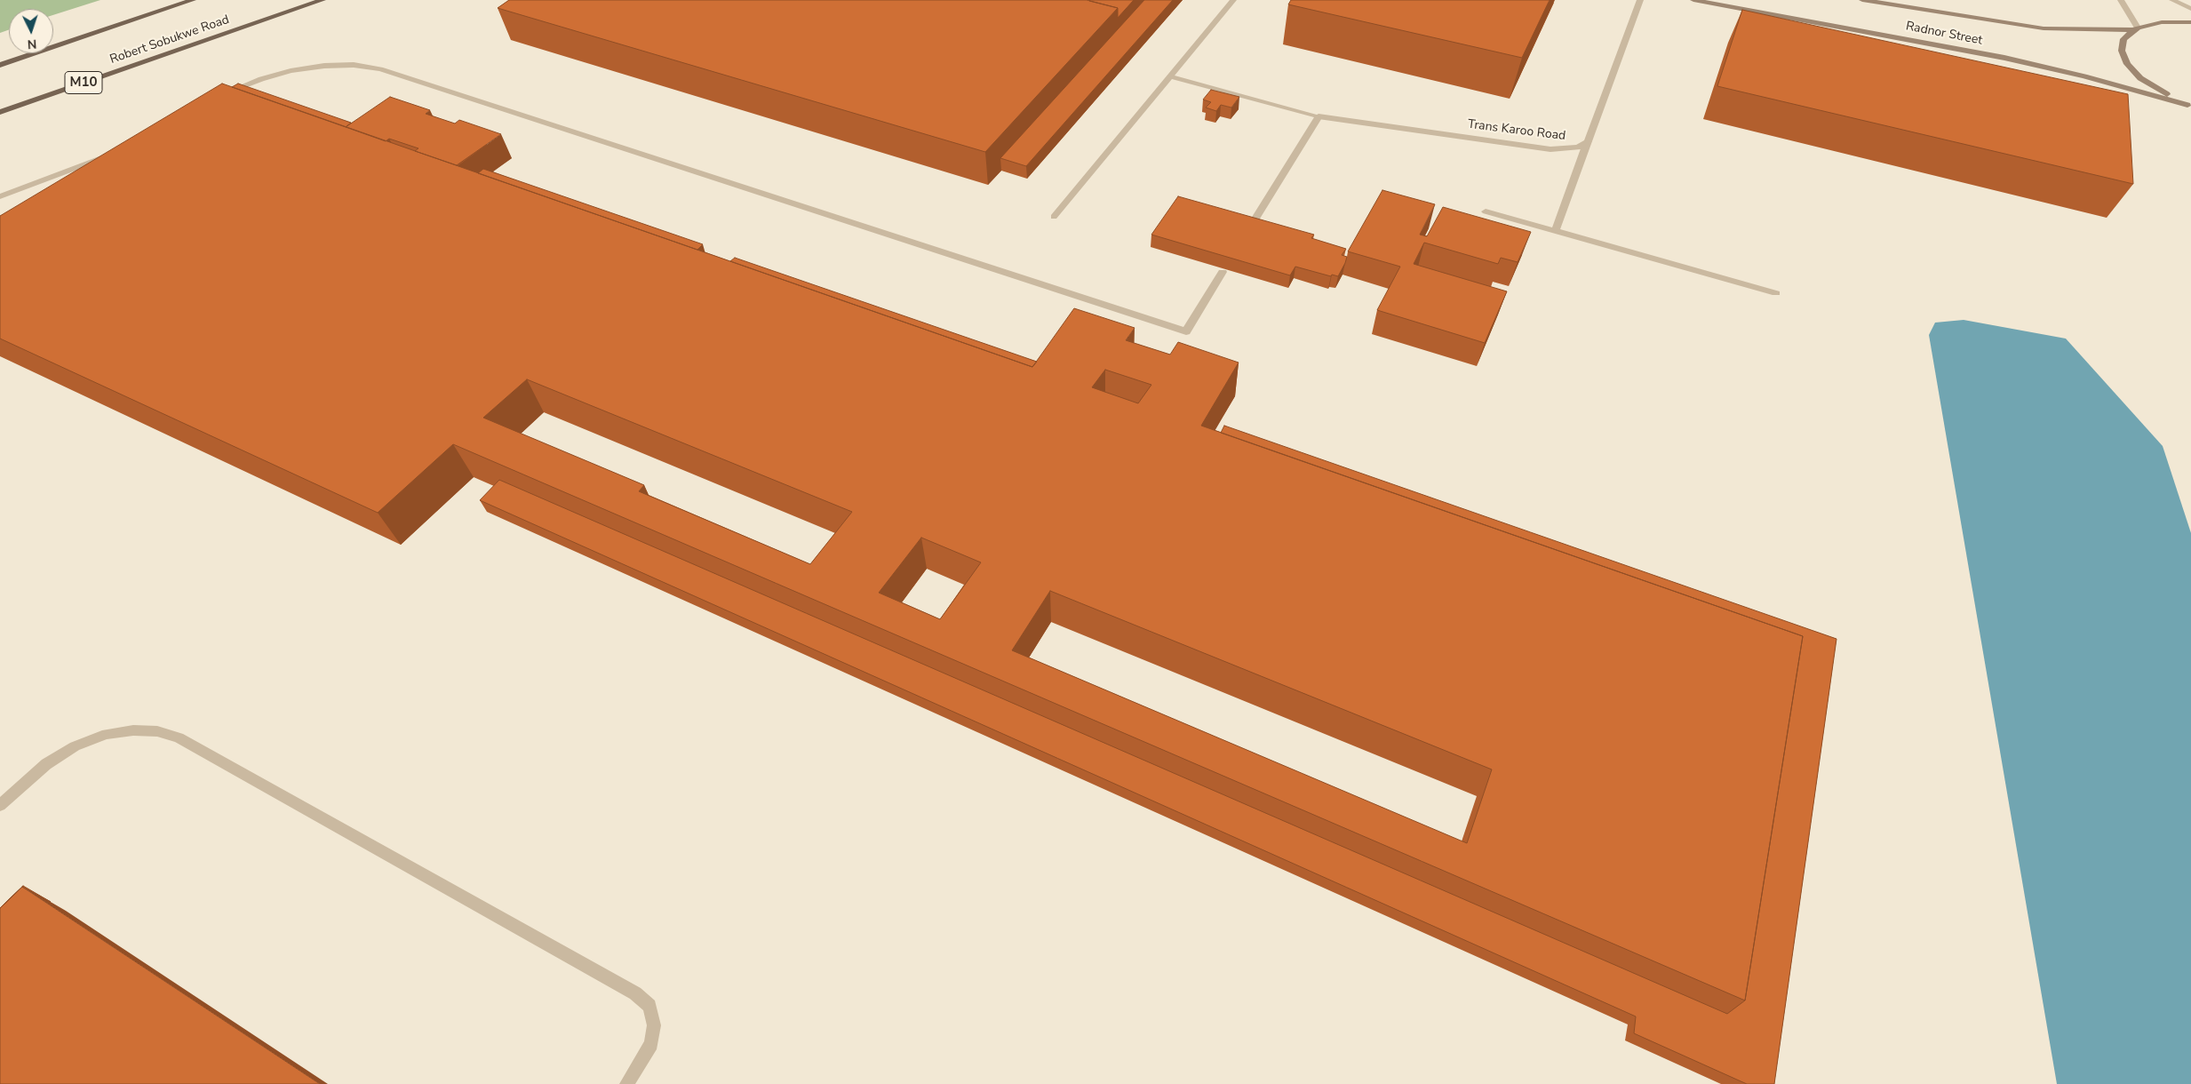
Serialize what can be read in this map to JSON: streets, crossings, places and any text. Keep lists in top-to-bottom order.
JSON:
{
  "streets": {
    "main road": ["Robert Sobukwe Road", "M10"],
    "street": ["Radnor Street", "Trans Karoo Road"]
  },
  "north": "bottom"
}
